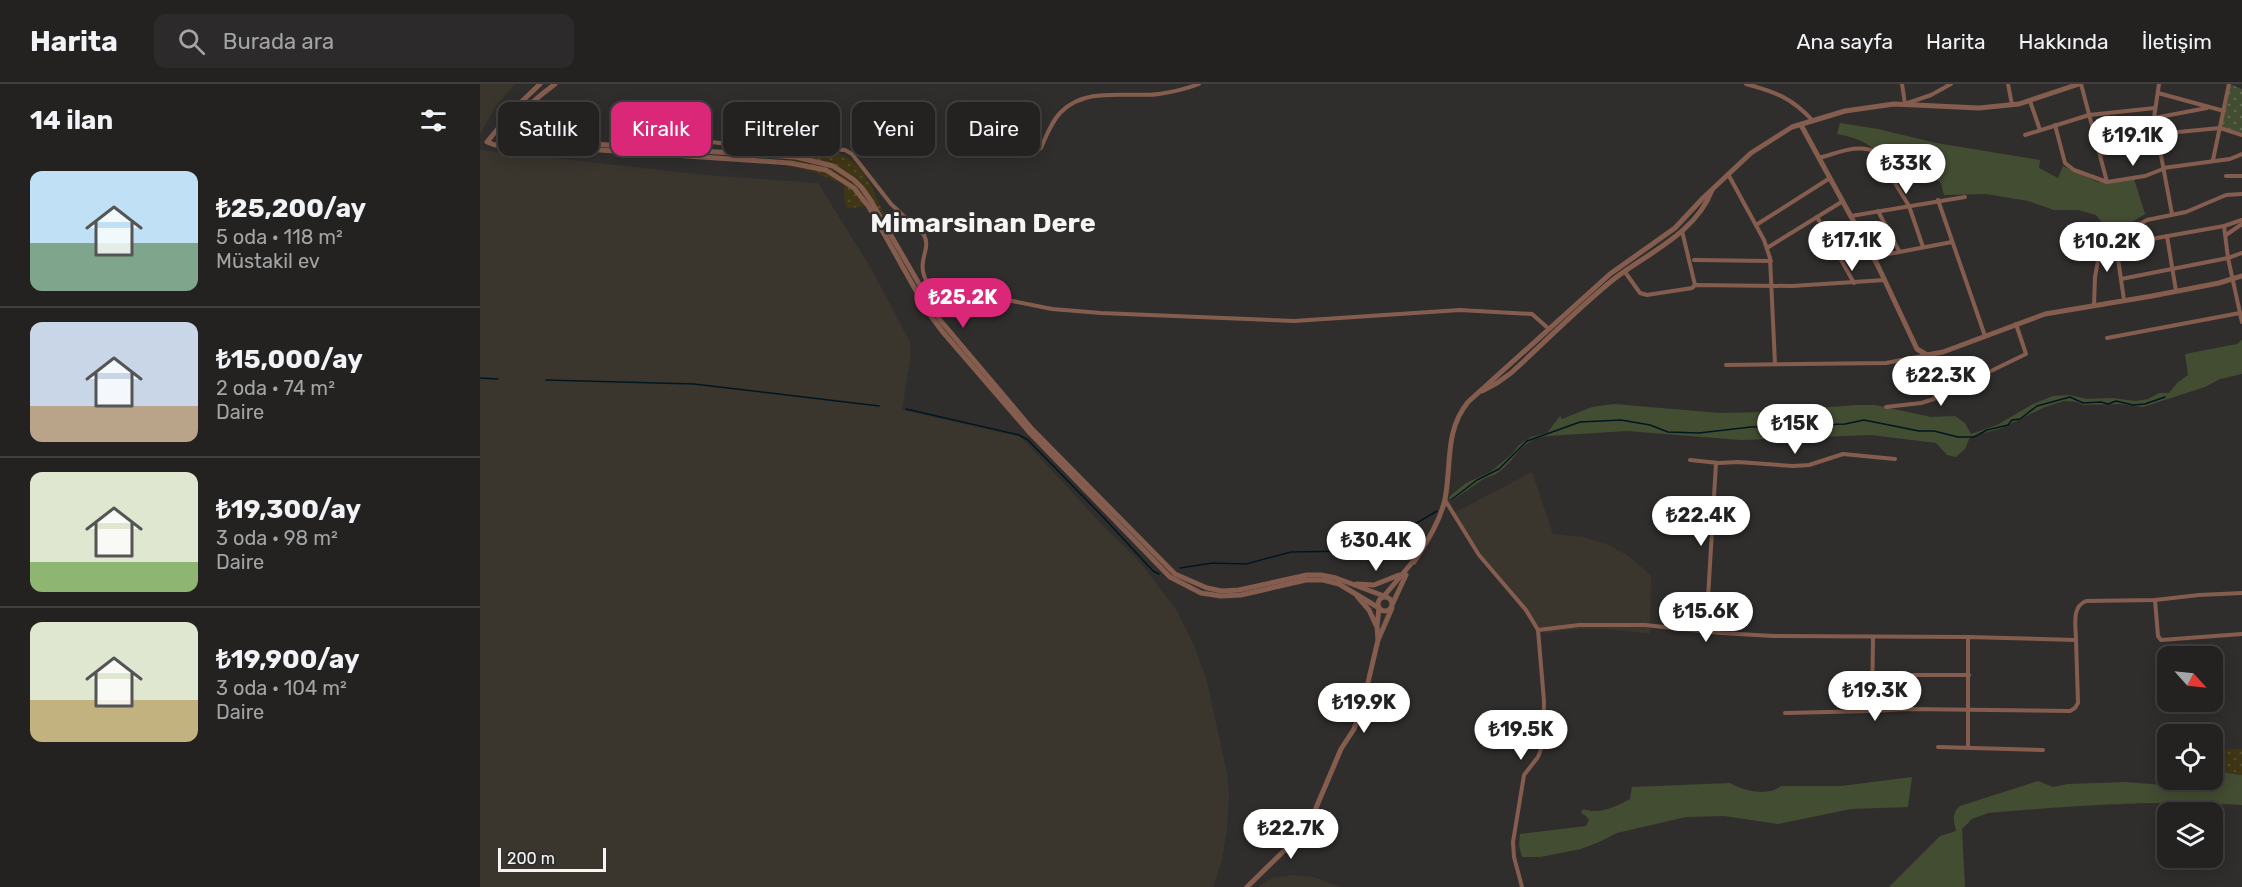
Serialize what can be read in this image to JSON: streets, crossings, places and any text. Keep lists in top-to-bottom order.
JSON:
{
  "districts": ["Mimarsinan Dere"],
  "scale_bar": "200 m",
  "north": "bottom right",
  "page": {
    "header": "Harita",
    "search": "Burada ara",
    "nav": [
      "Ana sayfa",
      "Harita",
      "Hakkında",
      "İletişim"
    ],
    "heading": "14 ilan",
    "chip": [
      "Satılık",
      "Kiralık",
      "Filtreler",
      "Yeni",
      "Daire"
    ],
    "price": [
      "₺19.1K",
      "₺33K",
      "₺17.1K",
      "₺10.2K",
      "₺25.2K",
      "₺22.3K",
      "₺15K",
      "₺22.4K",
      "₺30.4K",
      "₺15.6K",
      "₺19.3K",
      "₺19.9K",
      "₺19.5K",
      "₺22.7K"
    ],
    "list": [
      {
        "name": "₺25,200/ay",
        "note": "5 oda · 118 m² · Müstakil ev"
      },
      {
        "name": "₺15,000/ay",
        "note": "2 oda · 74 m² · Daire"
      },
      {
        "name": "₺19,300/ay",
        "note": "3 oda · 98 m² · Daire"
      },
      {
        "name": "₺19,900/ay",
        "note": "3 oda · 104 m² · Daire"
      }
    ],
    "scale": "200 m"
  }
}
